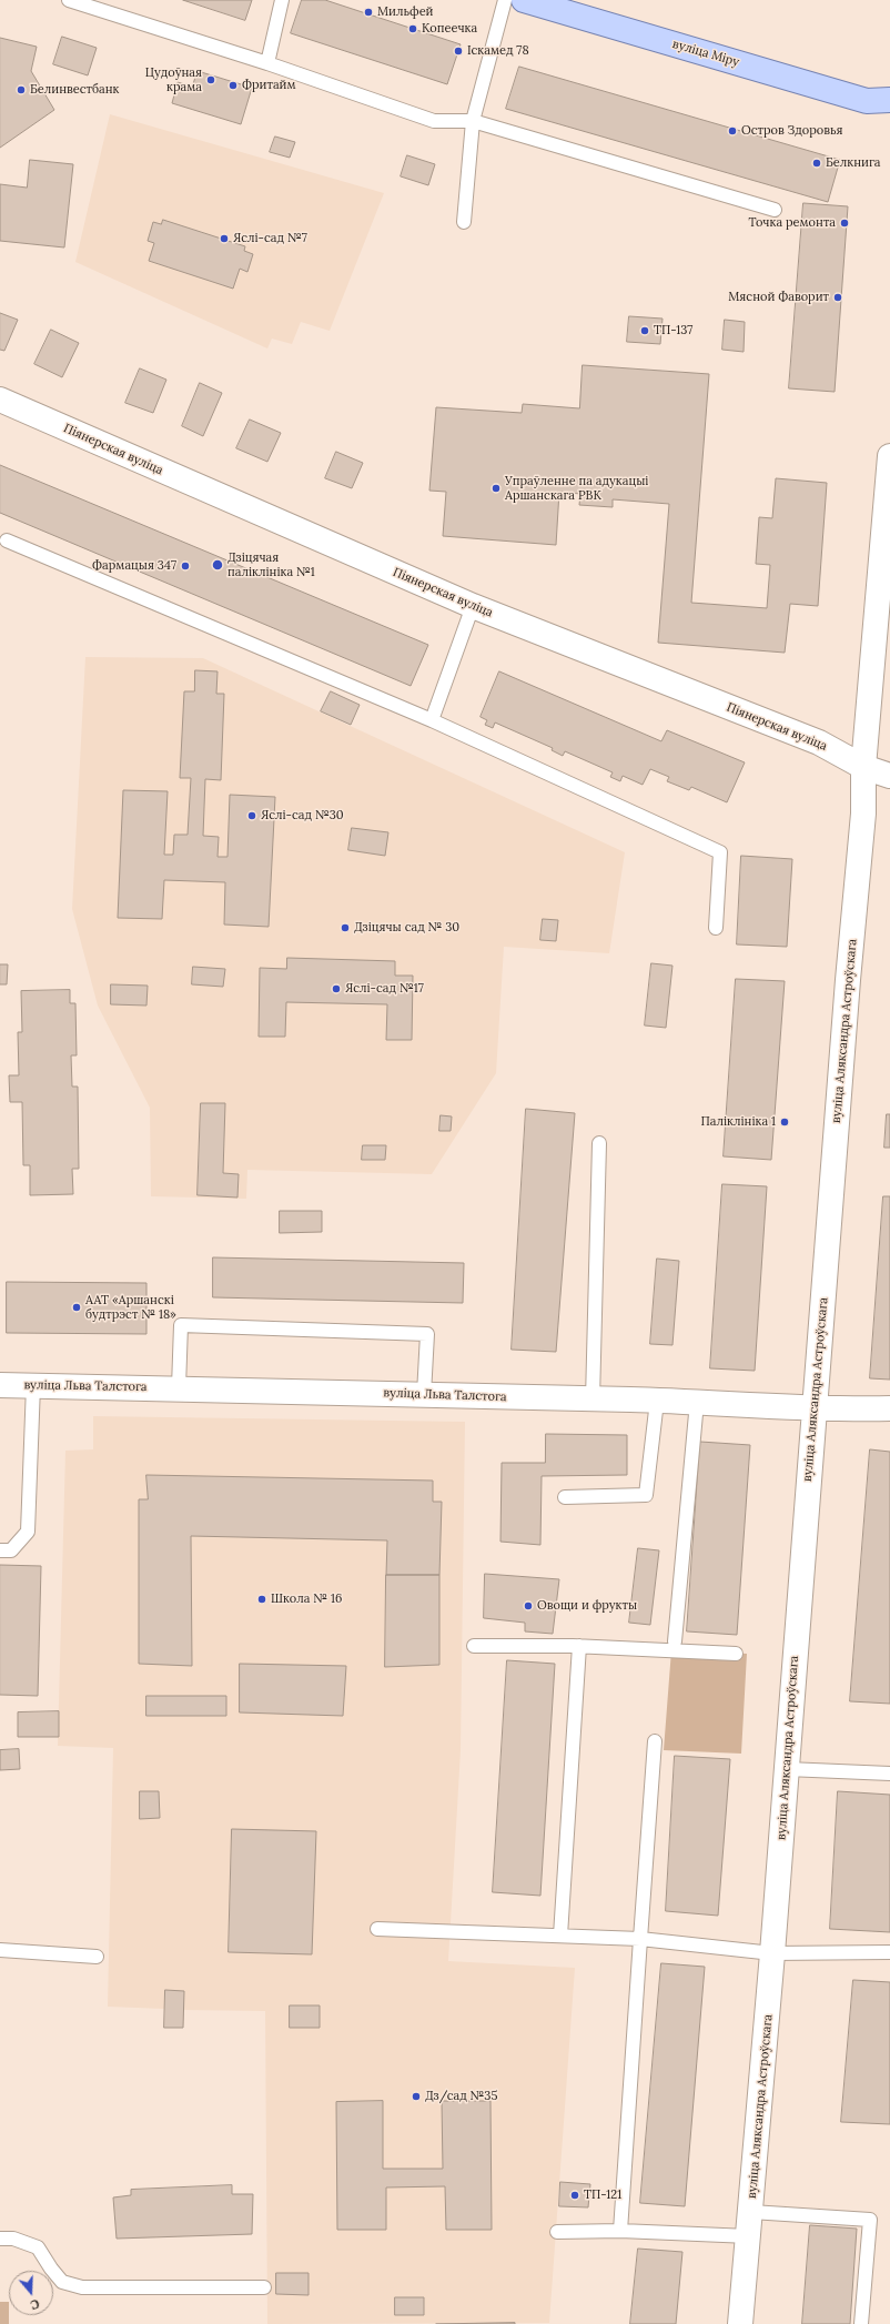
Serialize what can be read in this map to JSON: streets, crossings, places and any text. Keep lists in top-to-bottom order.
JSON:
{
  "streets": {
    "main road": ["вуліца Міру"],
    "street": ["Піянерская вуліца", "вуліца Аляксандра Астроўскага", "вуліца Льва Талстога"]
  },
  "crossings": [
    ["Піянерская вуліца", "вуліца Аляксандра Астроўскага"],
    ["вуліца Аляксандра Астроўскага", "вуліца Льва Талстога"]
  ],
  "places": [
    "Мильфей",
    "Копеечка",
    "Іскамед 78",
    "Цудоўная крама",
    "Фритайм",
    "Белинвестбанк",
    "Остров Здоровья",
    "Белкнига",
    "Точка ремонта",
    "Яслі-сад №7",
    "Мясной Фаворит",
    "ТП-137",
    "Упраўленне па адукацыі Аршанскага РВК",
    "Дзіцячая паліклініка №1",
    "Фармацыя 347",
    "Яслі-сад №30",
    "Дзіцячы сад № 30",
    "Яслі-сад №17",
    "Паліклініка 1",
    "ААТ «Аршанскі будтрэст № 18»",
    "Школа № 16",
    "Овощи и фрукты",
    "Дз/сад №35",
    "ТП-121"
  ],
  "north": "bottom"
}
